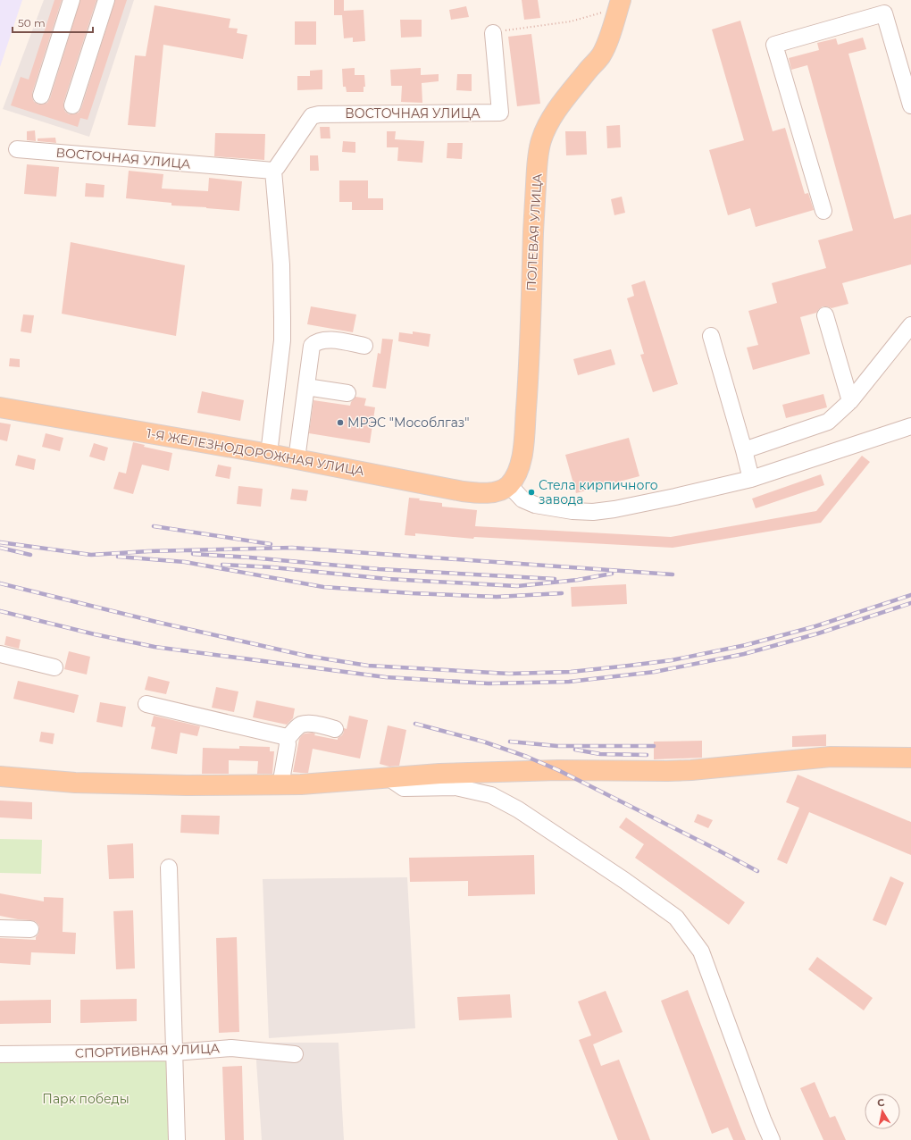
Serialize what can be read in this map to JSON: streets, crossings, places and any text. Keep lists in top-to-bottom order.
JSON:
{
  "streets": {
    "main road": ["ПОЛЕВАЯ УЛИЦА", "1-Я ЖЕЛЕЗНОДОРОЖНАЯ УЛИЦА"],
    "street": ["ВОСТОЧНАЯ УЛИЦА", "СПОРТИВНАЯ УЛИЦА"]
  },
  "crossings": [
    ["ПОЛЕВАЯ УЛИЦА", "1-Я ЖЕЛЕЗНОДОРОЖНАЯ УЛИЦА"]
  ],
  "parks": ["Парк победы"],
  "places": ["МРЭС \"Мособлгаз\"", "Стела кирпичного завода"],
  "scale_bar": "50 m",
  "north": "top"
}
